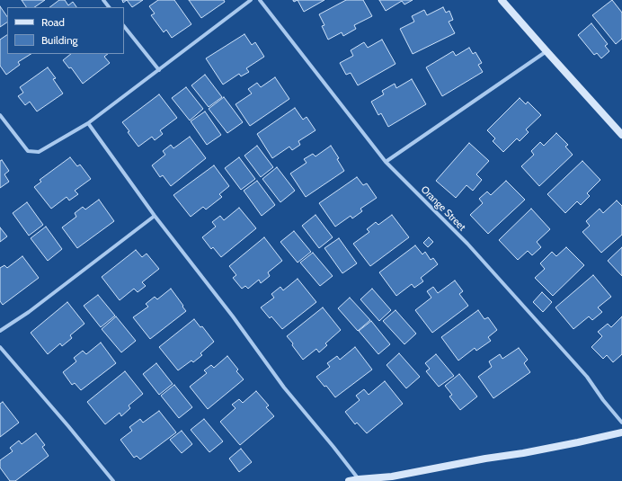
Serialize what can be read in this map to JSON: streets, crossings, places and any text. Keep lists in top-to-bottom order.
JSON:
{
  "streets": {
    "street": ["Orange Street"]
  },
  "legend": ["Road", "Building"]
}
